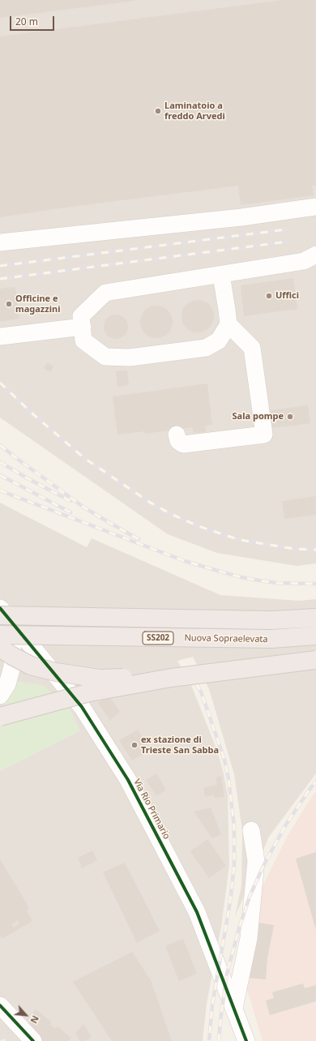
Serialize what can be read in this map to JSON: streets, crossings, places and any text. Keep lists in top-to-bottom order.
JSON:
{
  "streets": {
    "highway": ["SS202", "Nuova Sopraelevata"],
    "street": ["Via Rio Primario"]
  },
  "places": [
    "Laminatoio a freddo Arvedi",
    "Uffici",
    "Officine e magazzini",
    "Sala pompe",
    "ex stazione di Trieste San Sabba"
  ],
  "scale_bar": "20 m",
  "north": "bottom right"
}
